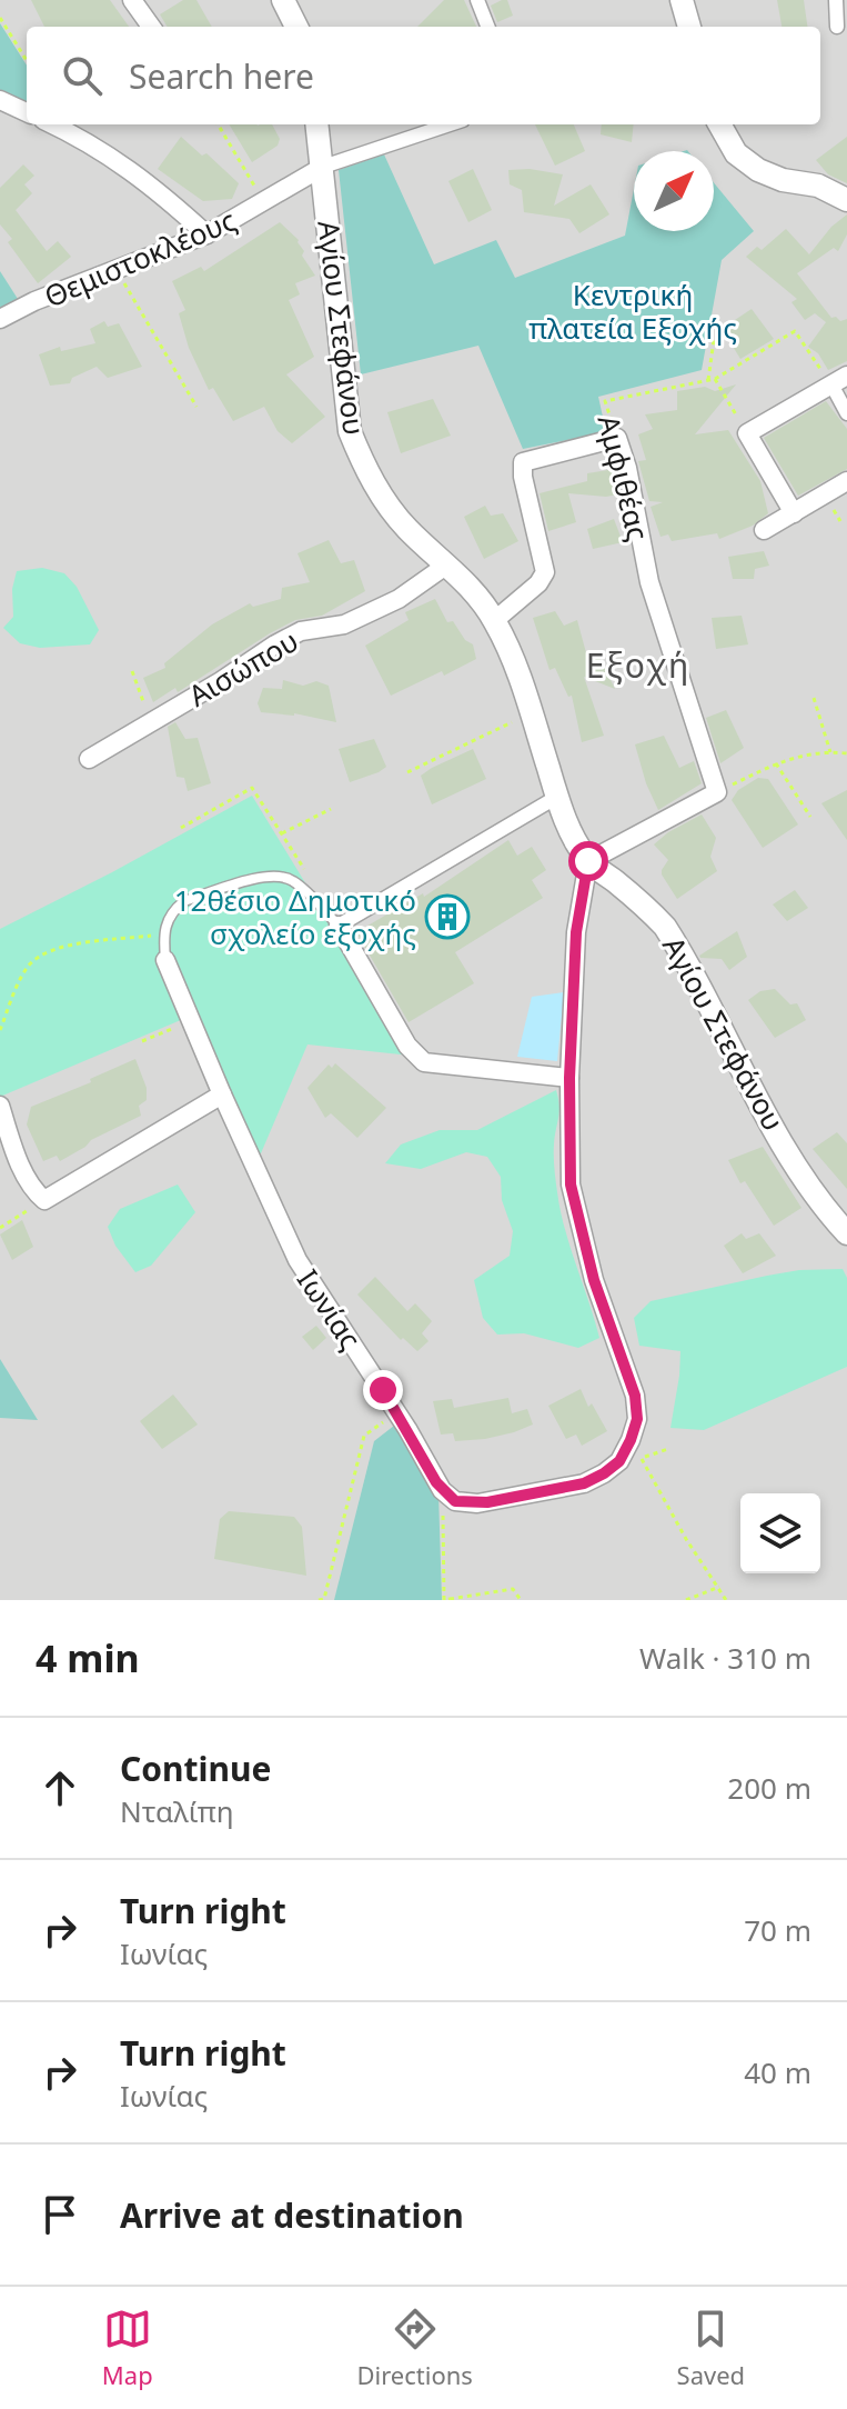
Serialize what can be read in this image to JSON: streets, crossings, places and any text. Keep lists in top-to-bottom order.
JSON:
{
  "streets": {
    "street": [
      "Θεμιστοκλέους",
      "Αγίου Στεφάνου",
      "Αμφιθέας",
      "Αισώπου",
      "Ιωνίας"
    ]
  },
  "crossings": [
    ["Θεμιστοκλέους", "Αγίου Στεφάνου"],
    ["Αγίου Στεφάνου", "Αισώπου"]
  ],
  "districts": ["Εξοχή"],
  "parks": ["Κεντρική πλατεία Εξοχής"],
  "places": {
    "building": ["12θέσιο Δημοτικό σχολείο εξοχής"]
  },
  "north": "top right",
  "page": {
    "search": "Search here",
    "heading": ["4 min", "Walk · 310 m"],
    "list": [
      ["Continue", "Νταλίπη", "200 m"],
      ["Turn right", "Ιωνίας", "70 m"],
      ["Turn right", "Ιωνίας", "40 m"],
      "Arrive at destination"
    ],
    "nav": ["Map", "Directions", "Saved"]
  }
}
